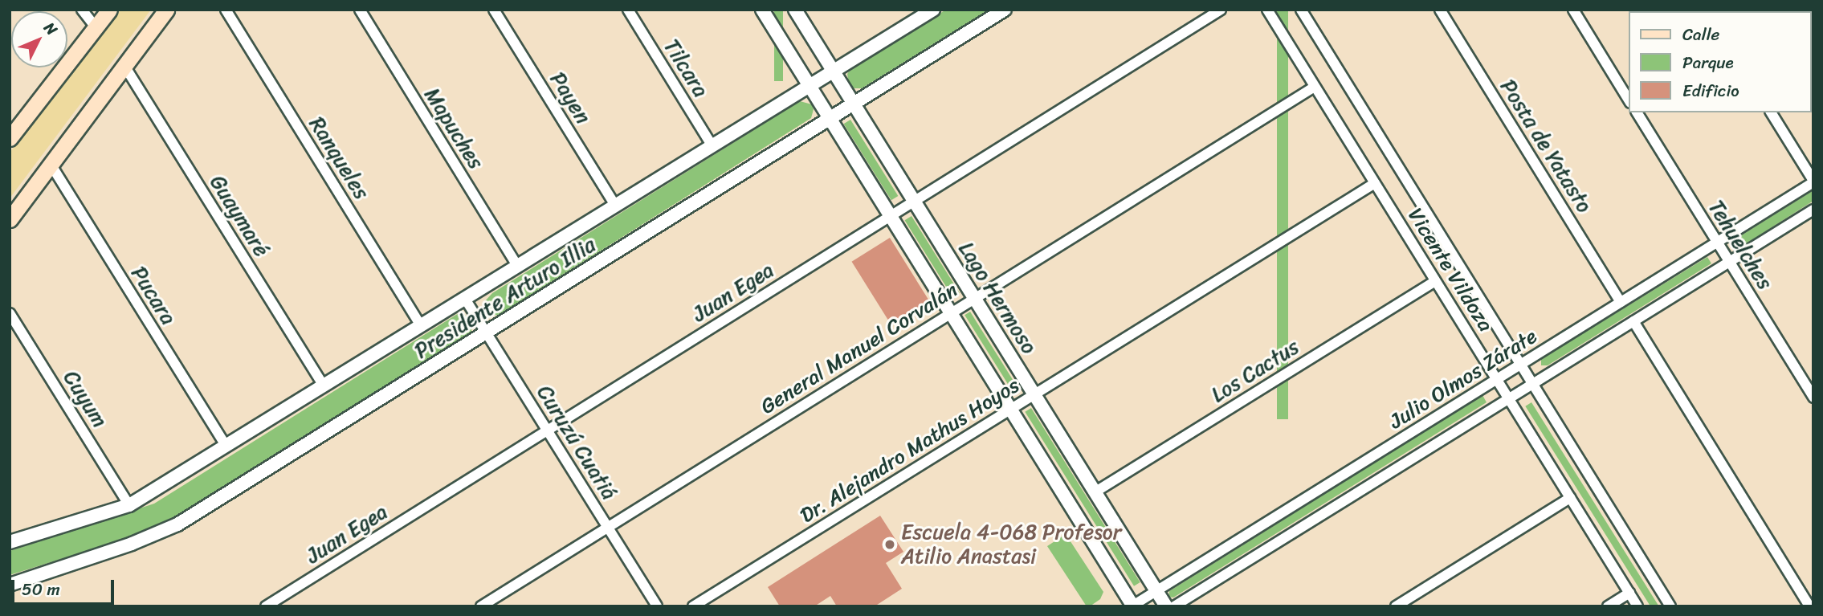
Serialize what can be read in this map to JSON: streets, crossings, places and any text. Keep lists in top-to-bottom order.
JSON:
{
  "streets": {
    "street": [
      "Tilcara",
      "Payen",
      "Mapuches",
      "Posta de Yatasto",
      "Ranqueles",
      "Guaymaré",
      "Tehuelches",
      "Vicente Vildoza",
      "Juan Egea",
      "Pucara",
      "Presidente Arturo Illia",
      "Lago Hermoso",
      "General Manuel Corvalán",
      "Los Cactus",
      "Julio Olmos Zárate",
      "Cuyum",
      "Curuzú Cuatiá",
      "Dr. Alejandro Mathus Hoyos"
    ]
  },
  "crossings": [
    ["Tilcara", "Presidente Arturo Illia"],
    ["Payen", "Presidente Arturo Illia"],
    ["Mapuches", "Presidente Arturo Illia"],
    ["Posta de Yatasto", "Julio Olmos Zárate"],
    ["Ranqueles", "Presidente Arturo Illia"],
    ["Guaymaré", "Presidente Arturo Illia"],
    ["Tehuelches", "Julio Olmos Zárate"],
    ["Vicente Vildoza", "General Manuel Corvalán"],
    ["Vicente Vildoza", "Los Cactus"],
    ["Vicente Vildoza", "Julio Olmos Zárate"],
    ["Vicente Vildoza", "Dr. Alejandro Mathus Hoyos"],
    ["Juan Egea", "Lago Hermoso"],
    ["Juan Egea", "Curuzú Cuatiá"],
    ["Pucara", "Presidente Arturo Illia"],
    ["Presidente Arturo Illia", "Lago Hermoso"],
    ["Presidente Arturo Illia", "Cuyum"],
    ["Presidente Arturo Illia", "Curuzú Cuatiá"],
    ["Lago Hermoso", "General Manuel Corvalán"],
    ["Lago Hermoso", "Los Cactus"],
    ["Lago Hermoso", "Julio Olmos Zárate"],
    ["Lago Hermoso", "Dr. Alejandro Mathus Hoyos"],
    ["General Manuel Corvalán", "Curuzú Cuatiá"]
  ],
  "places": ["Escuela 4-068 Profesor Atilio Anastasi"],
  "legend": ["Calle", "Parque", "Edificio"],
  "scale_bar": "50 m",
  "north": "top right"
}
